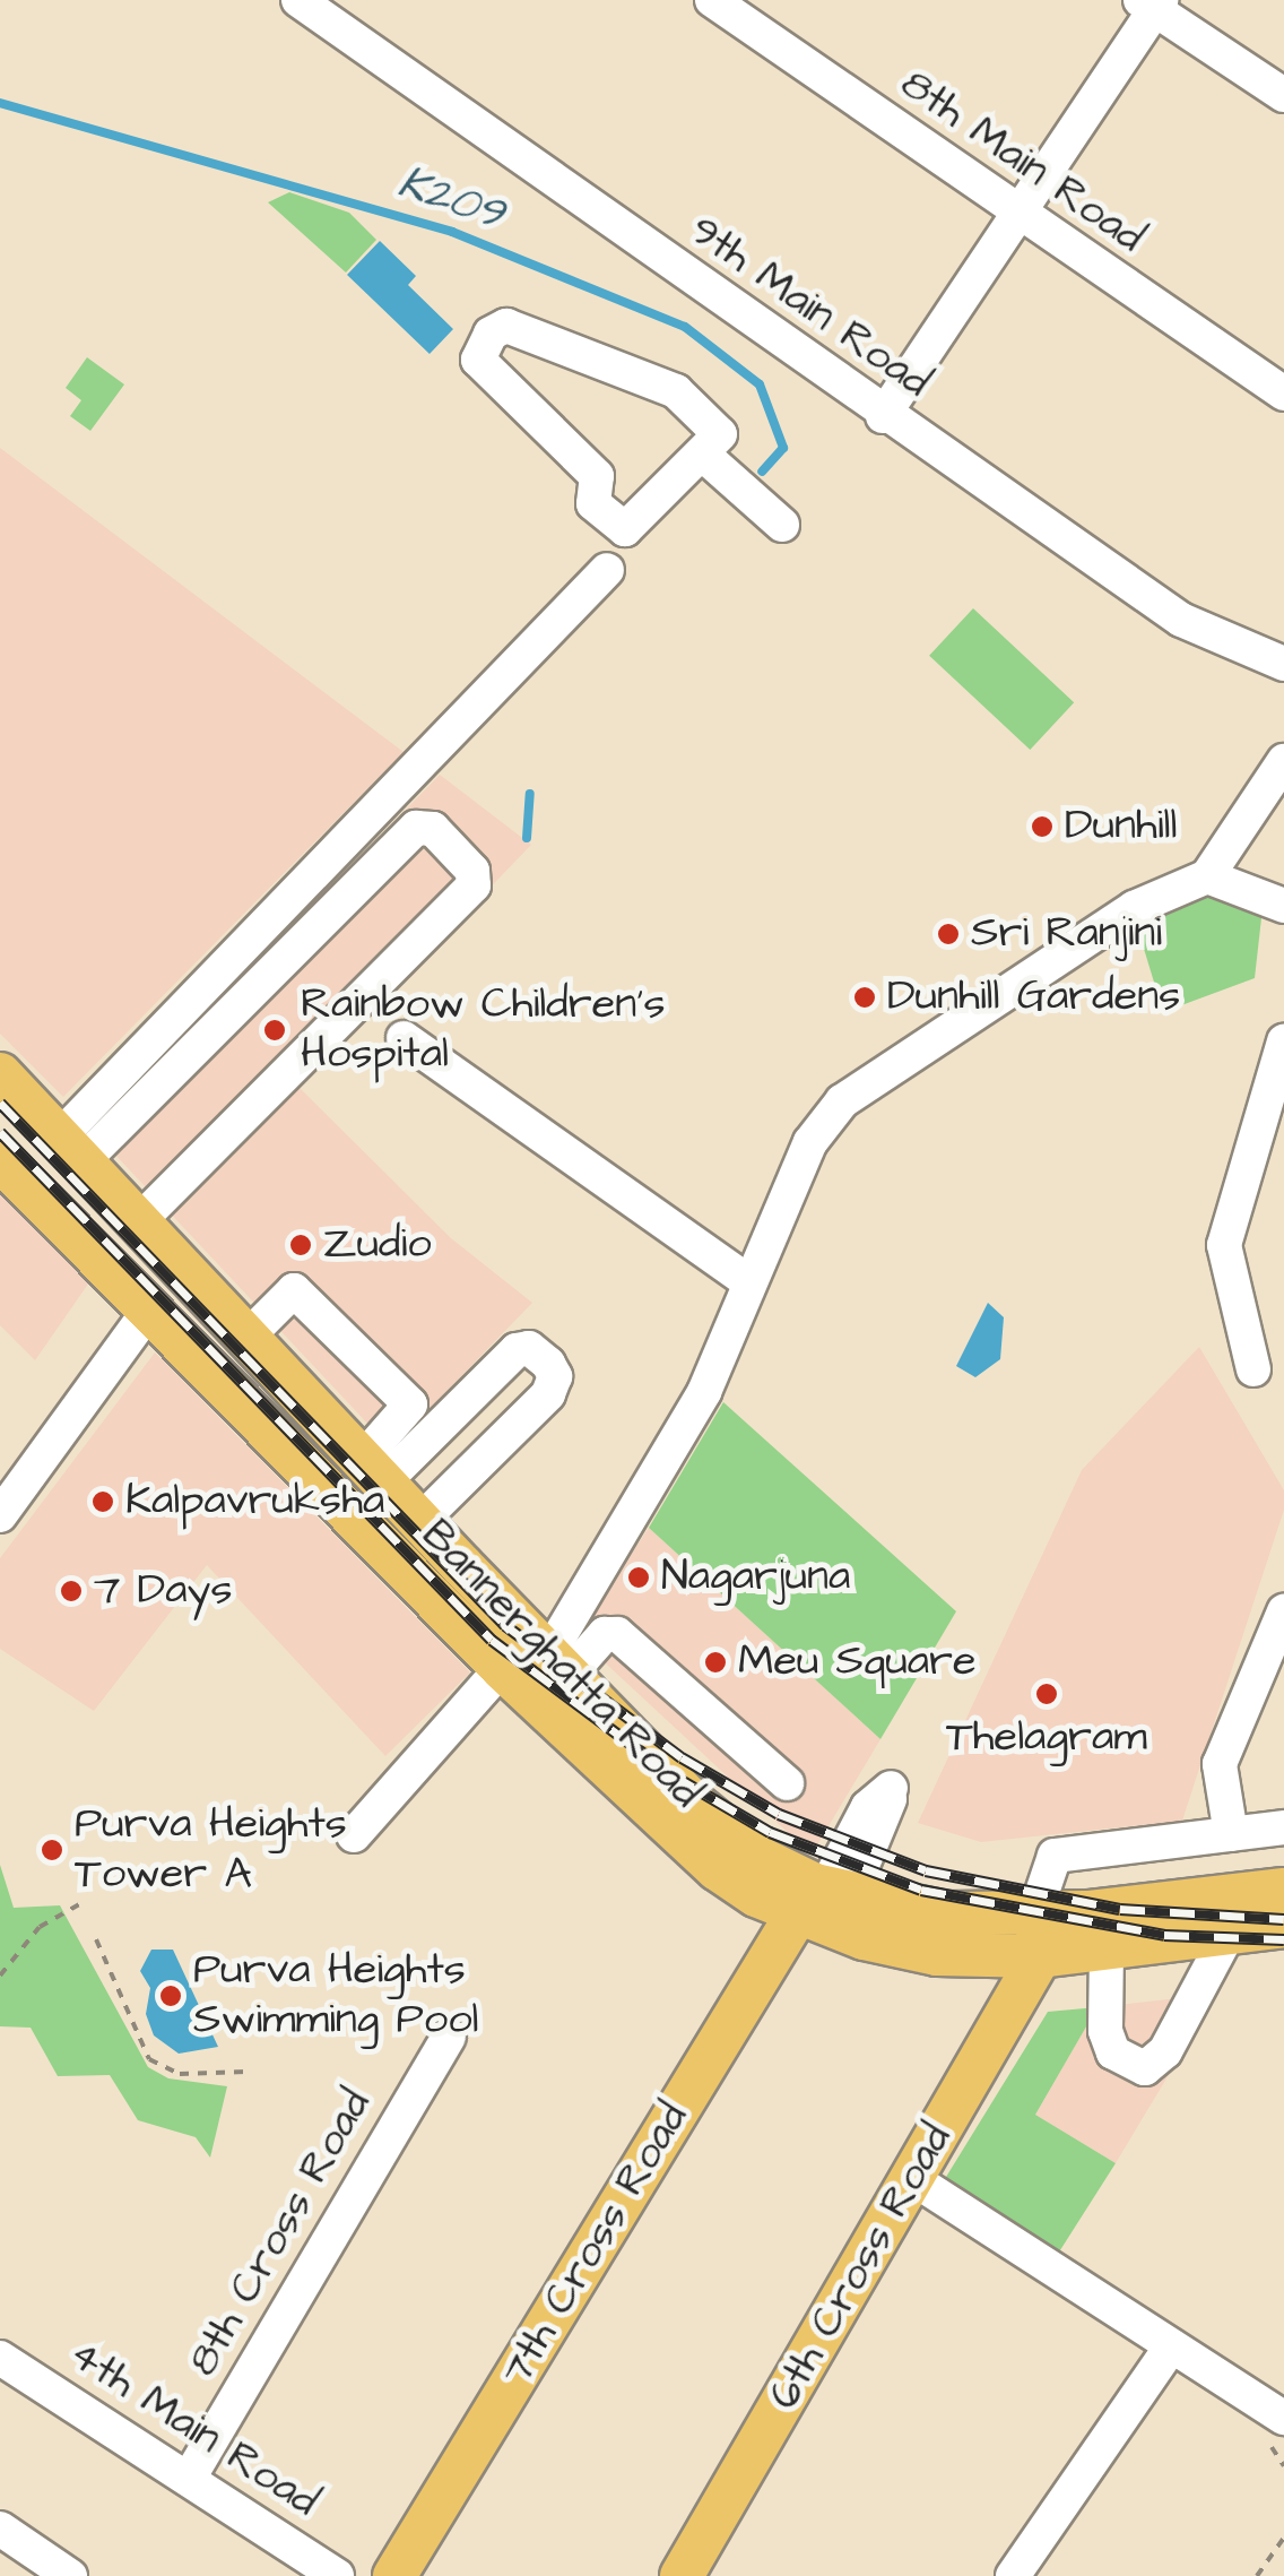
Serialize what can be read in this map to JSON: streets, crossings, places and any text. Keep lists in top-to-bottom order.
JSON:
{
  "streets": {
    "main road": ["Bannerghatta Road", "7th Cross Road", "6th Cross Road"],
    "street": [
      "8th Main Road",
      "9th Main Road",
      "8th Cross Road",
      "4th Main Road"
    ]
  },
  "crossings": [
    ["Bannerghatta Road", "7th Cross Road"],
    ["Bannerghatta Road", "6th Cross Road"],
    ["8th Cross Road", "4th Main Road"]
  ],
  "water": ["K209"],
  "places": [
    "Dunhill",
    "Sri Ranjini",
    "Dunhill Gardens",
    "Rainbow Children's Hospital",
    "Zudio",
    "Kalpavruksha",
    "Nagarjuna",
    "7 Days",
    "Meu Square",
    "Thelagram",
    "Purva Heights Tower A",
    "Purva Heights Swimming Pool"
  ]
}
